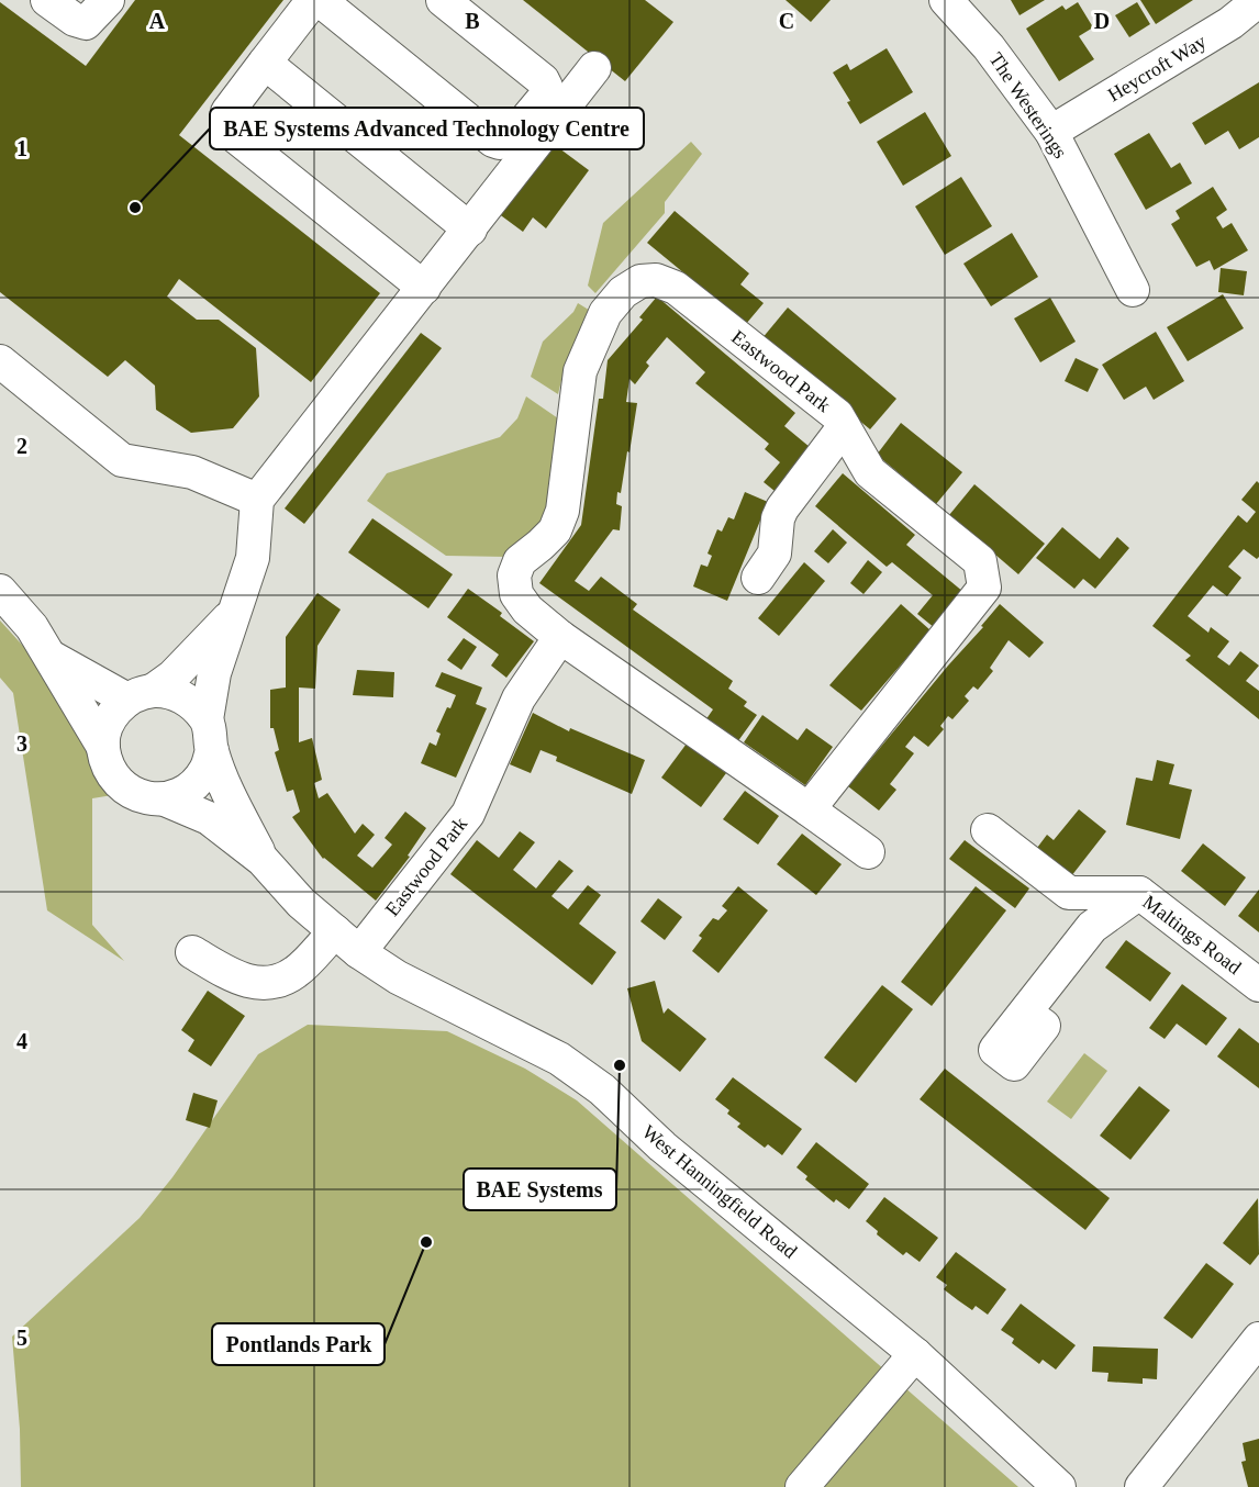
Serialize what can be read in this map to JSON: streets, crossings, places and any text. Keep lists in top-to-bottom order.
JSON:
{
  "streets": {
    "street": [
      "Heycroft Way",
      "The Westerings",
      "Eastwood Park",
      "Maltings Road",
      "West Hanningfield Road"
    ]
  },
  "crossings": [
    ["Heycroft Way", "The Westerings"],
    ["Eastwood Park", "West Hanningfield Road"]
  ],
  "places": ["BAE Systems Advanced Technology Centre", "BAE Systems", "Pontlands Park"],
  "grid": {
    "columns": [
      "A",
      "B",
      "C",
      "D"
    ],
    "rows": [
      "1",
      "2",
      "3",
      "4",
      "5"
    ]
  }
}
